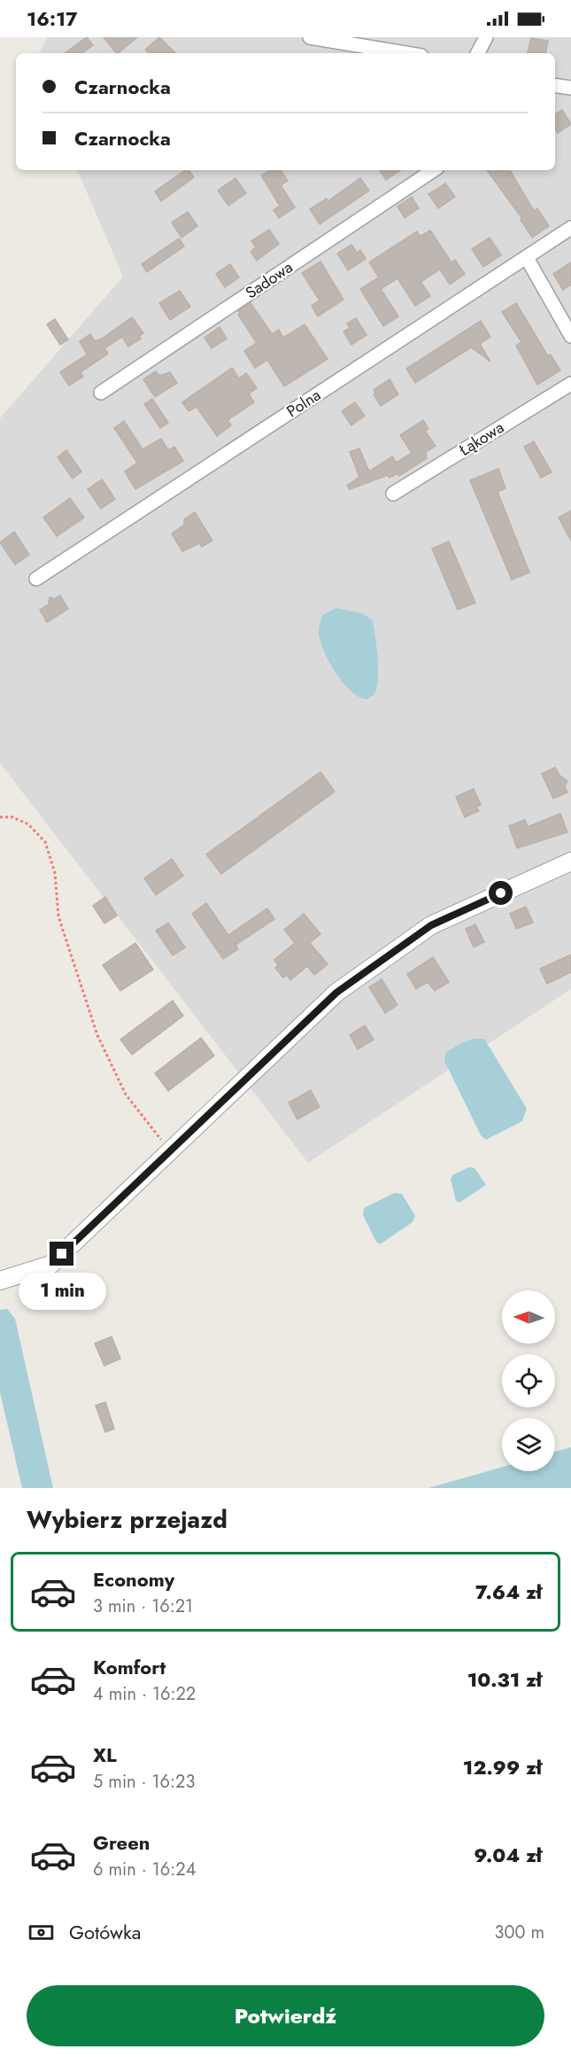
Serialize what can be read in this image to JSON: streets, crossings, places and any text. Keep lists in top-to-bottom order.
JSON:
{
  "streets": {
    "street": ["Sadowa", "Polna", "Łąkowa"]
  },
  "north": "left",
  "page": {
    "status": "16:17",
    "banner": ["Czarnocka", "Czarnocka"],
    "bubble": "1 min",
    "heading": "Wybierz przejazd",
    "list": [
      {
        "name": "Economy",
        "note": "3 min · 16:21",
        "value": "7.64 zł"
      },
      {
        "name": "Komfort",
        "note": "4 min · 16:22",
        "value": "10.31 zł"
      },
      {
        "name": "XL",
        "note": "5 min · 16:23",
        "value": "12.99 zł"
      },
      {
        "name": "Green",
        "note": "6 min · 16:24",
        "value": "9.04 zł"
      }
    ],
    "pay": ["Gotówka", "300 m"],
    "buttons": "Potwierdź"
  }
}
